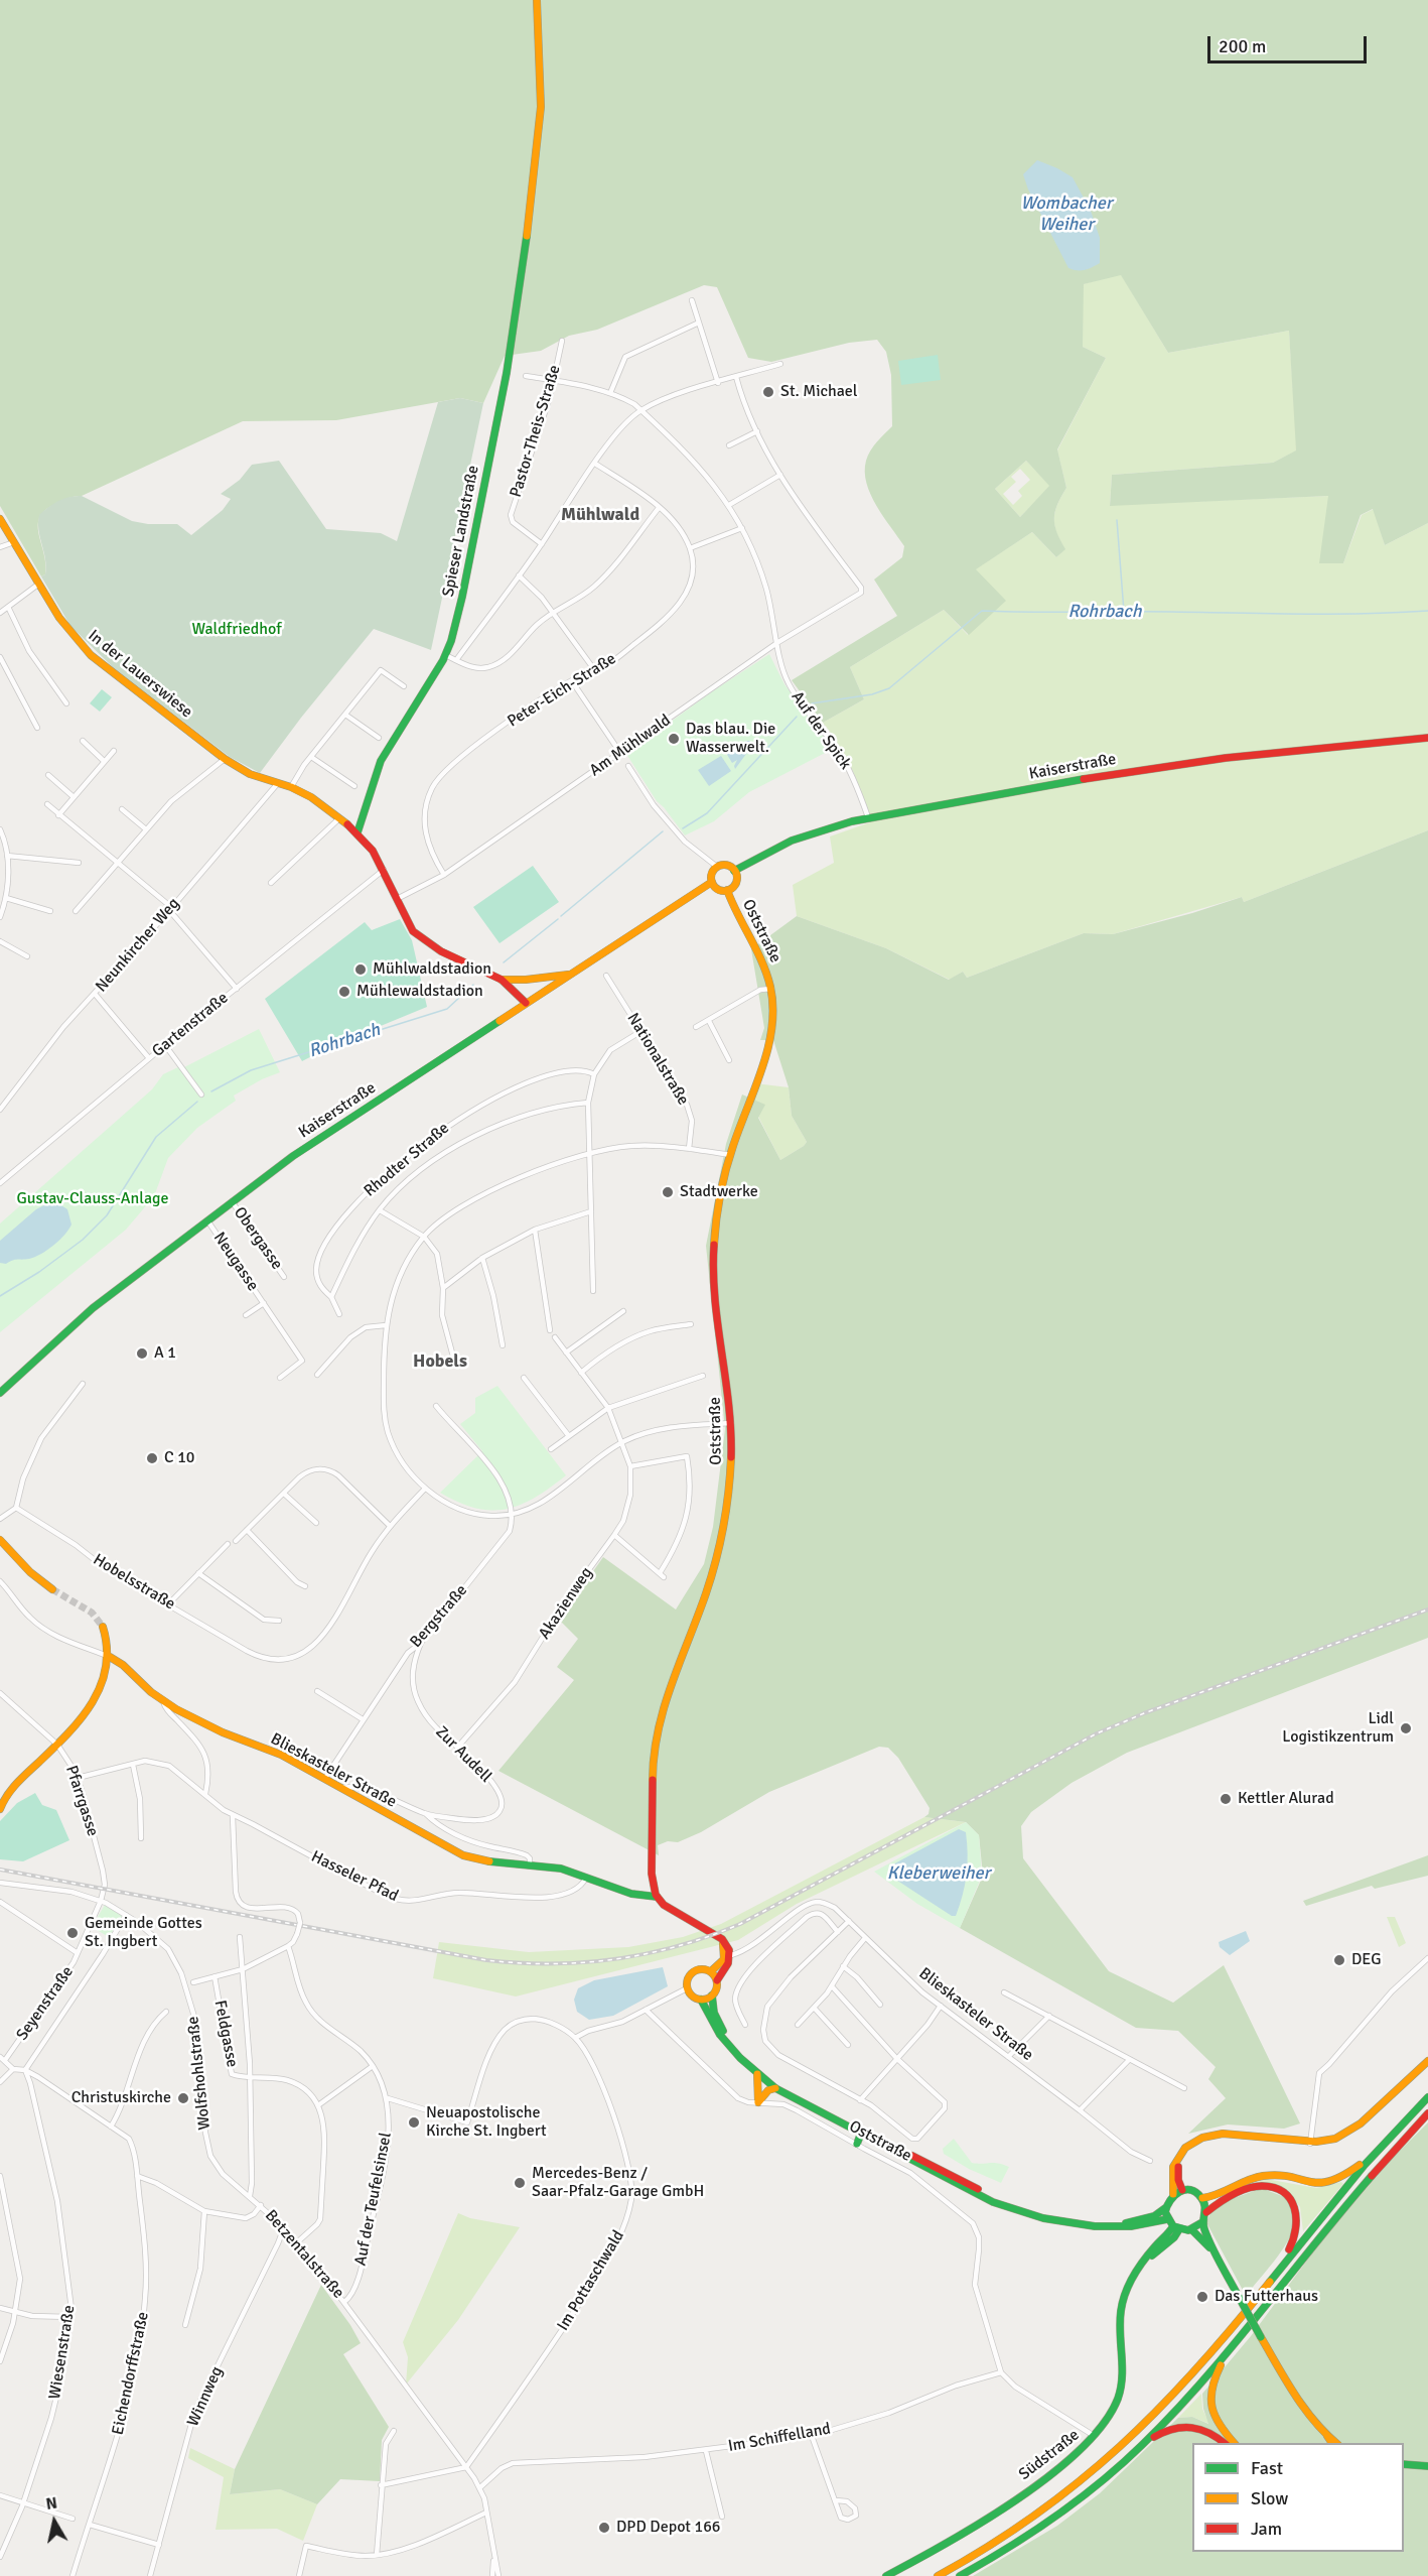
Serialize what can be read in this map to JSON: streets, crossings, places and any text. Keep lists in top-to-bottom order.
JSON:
{
  "streets": {
    "main road": [
      "Spieser Landstraße",
      "In der Lauerswiese",
      "Kaiserstraße",
      "Oststraße",
      "Blieskasteler Straße",
      "Südstraße"
    ],
    "street": [
      "Pastor-Theis-Straße",
      "Peter-Eich-Straße",
      "Auf der Spick",
      "Am Mühlwald",
      "Neunkircher Weg",
      "Gartenstraße",
      "Nationalstraße",
      "Rhodter Straße",
      "Obergasse",
      "Neugasse",
      "Hobelsstraße",
      "Akazienweg",
      "Bergstraße",
      "Zur Audell",
      "Pfarrgasse",
      "Hasseler Pfad",
      "Seyenstraße",
      "Feldgasse",
      "Wolfshohlstraße",
      "Auf der Teufelsinsel",
      "Betzentalstraße",
      "Im Pottaschwald",
      "Wiesenstraße",
      "Eichendorffstraße",
      "Winnweg",
      "Im Schiffelland"
    ]
  },
  "crossings": [
    ["Pastor-Theis-Straße", "Auf der Spick"],
    ["Spieser Landstraße", "In der Lauerswiese"],
    ["In der Lauerswiese", "Neunkircher Weg"],
    ["Peter-Eich-Straße", "Am Mühlwald"],
    ["Auf der Spick", "Am Mühlwald"],
    ["Auf der Spick", "Kaiserstraße"],
    ["Kaiserstraße", "Oststraße"],
    ["Kaiserstraße", "Obergasse"],
    ["Kaiserstraße", "Neugasse"],
    ["Oststraße", "Blieskasteler Straße"],
    ["Oststraße", "Im Schiffelland"],
    ["Oststraße", "Südstraße"],
    ["Akazienweg", "Zur Audell"],
    ["Bergstraße", "Zur Audell"],
    ["Bergstraße", "Blieskasteler Straße"],
    ["Zur Audell", "Blieskasteler Straße"],
    ["Blieskasteler Straße", "Hasseler Pfad"],
    ["Pfarrgasse", "Hasseler Pfad"],
    ["Pfarrgasse", "Seyenstraße"],
    ["Pfarrgasse", "Wolfshohlstraße"],
    ["Seyenstraße", "Wolfshohlstraße"],
    ["Feldgasse", "Betzentalstraße"],
    ["Wolfshohlstraße", "Betzentalstraße"],
    ["Auf der Teufelsinsel", "Betzentalstraße"],
    ["Auf der Teufelsinsel", "Im Pottaschwald"],
    ["Betzentalstraße", "Im Pottaschwald"],
    ["Betzentalstraße", "Winnweg"],
    ["Betzentalstraße", "Im Schiffelland"],
    ["Wiesenstraße", "Eichendorffstraße"]
  ],
  "districts": ["Mühlwald", "Hobels"],
  "water": ["Wombacher Weiher", "Rohrbach", "Kleberweiher"],
  "parks": ["Waldfriedhof", "Gustav-Clauss-Anlage"],
  "places": [
    "St. Michael",
    "Das blau. Die Wasserwelt.",
    "Mühlwaldstadion",
    "Mühlewaldstadion",
    "Stadtwerke",
    "A 1",
    "C 10",
    "Lidl Logistikzentrum",
    "Kettler Alurad",
    "Gemeinde Gottes St. Ingbert",
    "DEG",
    "Christuskirche",
    "Neuapostolische Kirche St. Ingbert",
    "Mercedes-Benz / Saar-Pfalz-Garage GmbH",
    "Das Futterhaus",
    "DPD Depot 166"
  ],
  "legend": ["Fast", "Slow", "Jam"],
  "scale_bar": "200 m",
  "north": "top"
}
